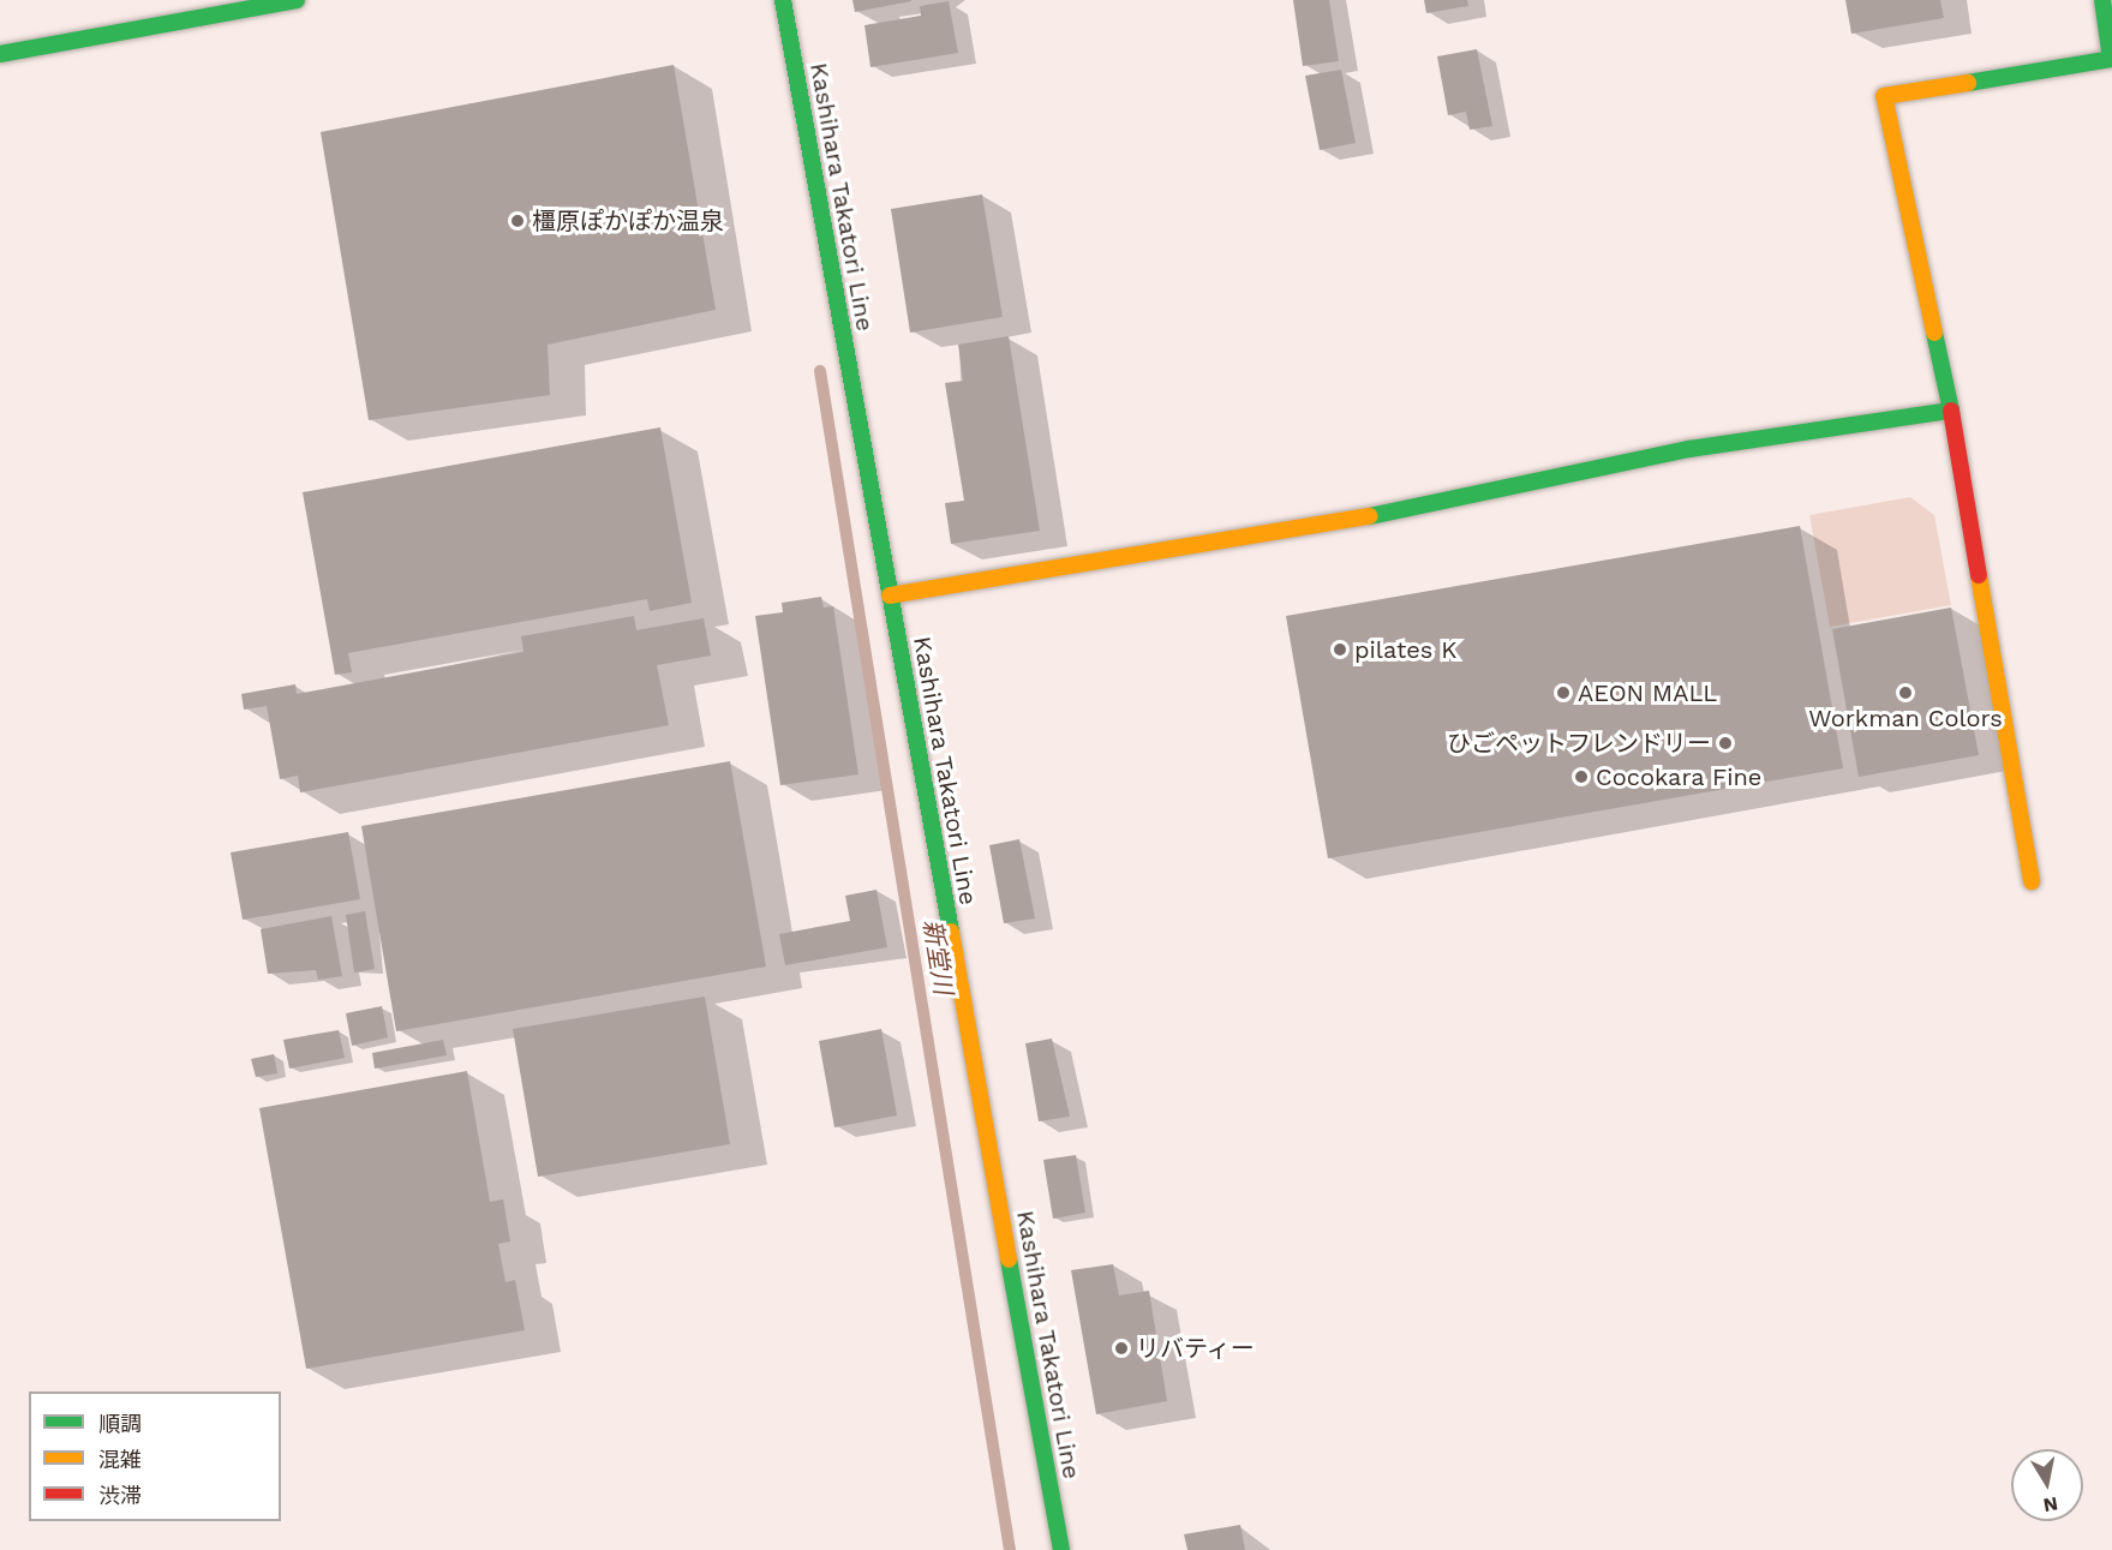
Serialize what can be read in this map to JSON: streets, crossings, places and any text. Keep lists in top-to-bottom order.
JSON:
{
  "streets": {
    "street": ["Kashihara Takatori Line"]
  },
  "water": ["新堂川"],
  "places": [
    "橿原ぽかぽか温泉",
    "pilates K",
    "AEON MALL",
    "Workman Colors",
    "ひごペットフレンドリー",
    "Cocokara Fine",
    "リバティー"
  ],
  "legend": ["順調", "混雑", "渋滞"],
  "north": "bottom"
}
